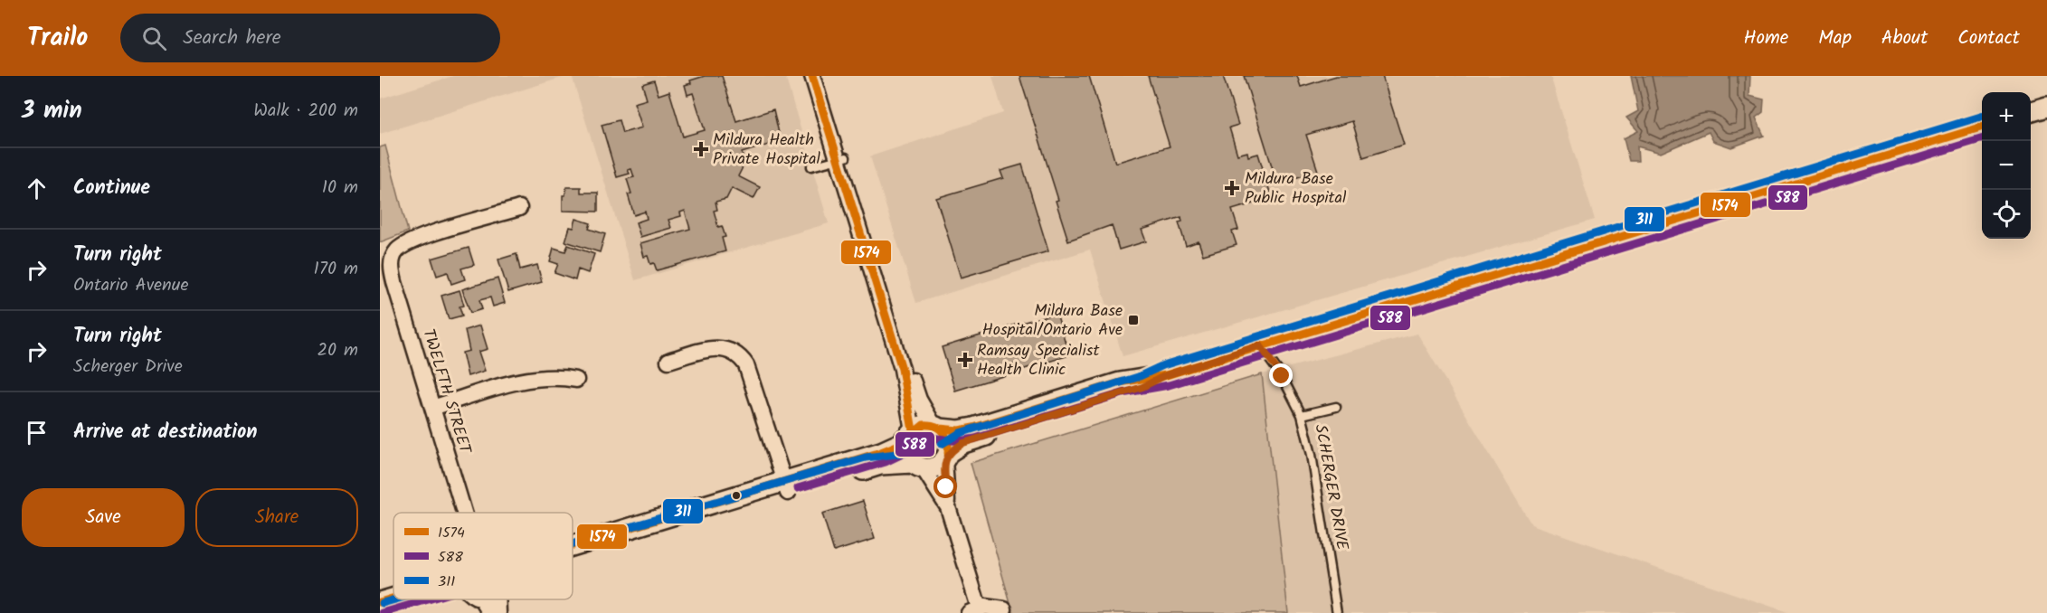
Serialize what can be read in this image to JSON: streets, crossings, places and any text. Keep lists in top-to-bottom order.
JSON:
{
  "streets": {
    "street": ["TWELFTH STREET"],
    "lane": ["SCHERGER DRIVE"]
  },
  "places": {
    "health": ["Mildura Health Private Hospital", "Mildura Base Public Hospital", "Ramsay Specialist Health Clinic"],
    "transit": ["Mildura Base Hospital/Ontario Ave"]
  },
  "lines": ["transit line 1574", "transit line 311", "transit line 588"],
  "legend": ["1574", "588", "311"],
  "page": {
    "header": "Trailo",
    "search": "Search here",
    "nav": [
      "Home",
      "Map",
      "About",
      "Contact"
    ],
    "heading": ["3 min", "Walk · 200 m"],
    "map_buttons": ["+", "−"],
    "list": [
      ["Continue", "10 m"],
      ["Turn right", "Ontario Avenue", "170 m"],
      ["Turn right", "Scherger Drive", "20 m"],
      "Arrive at destination"
    ],
    "buttons": ["Save", "Share"]
  }
}
